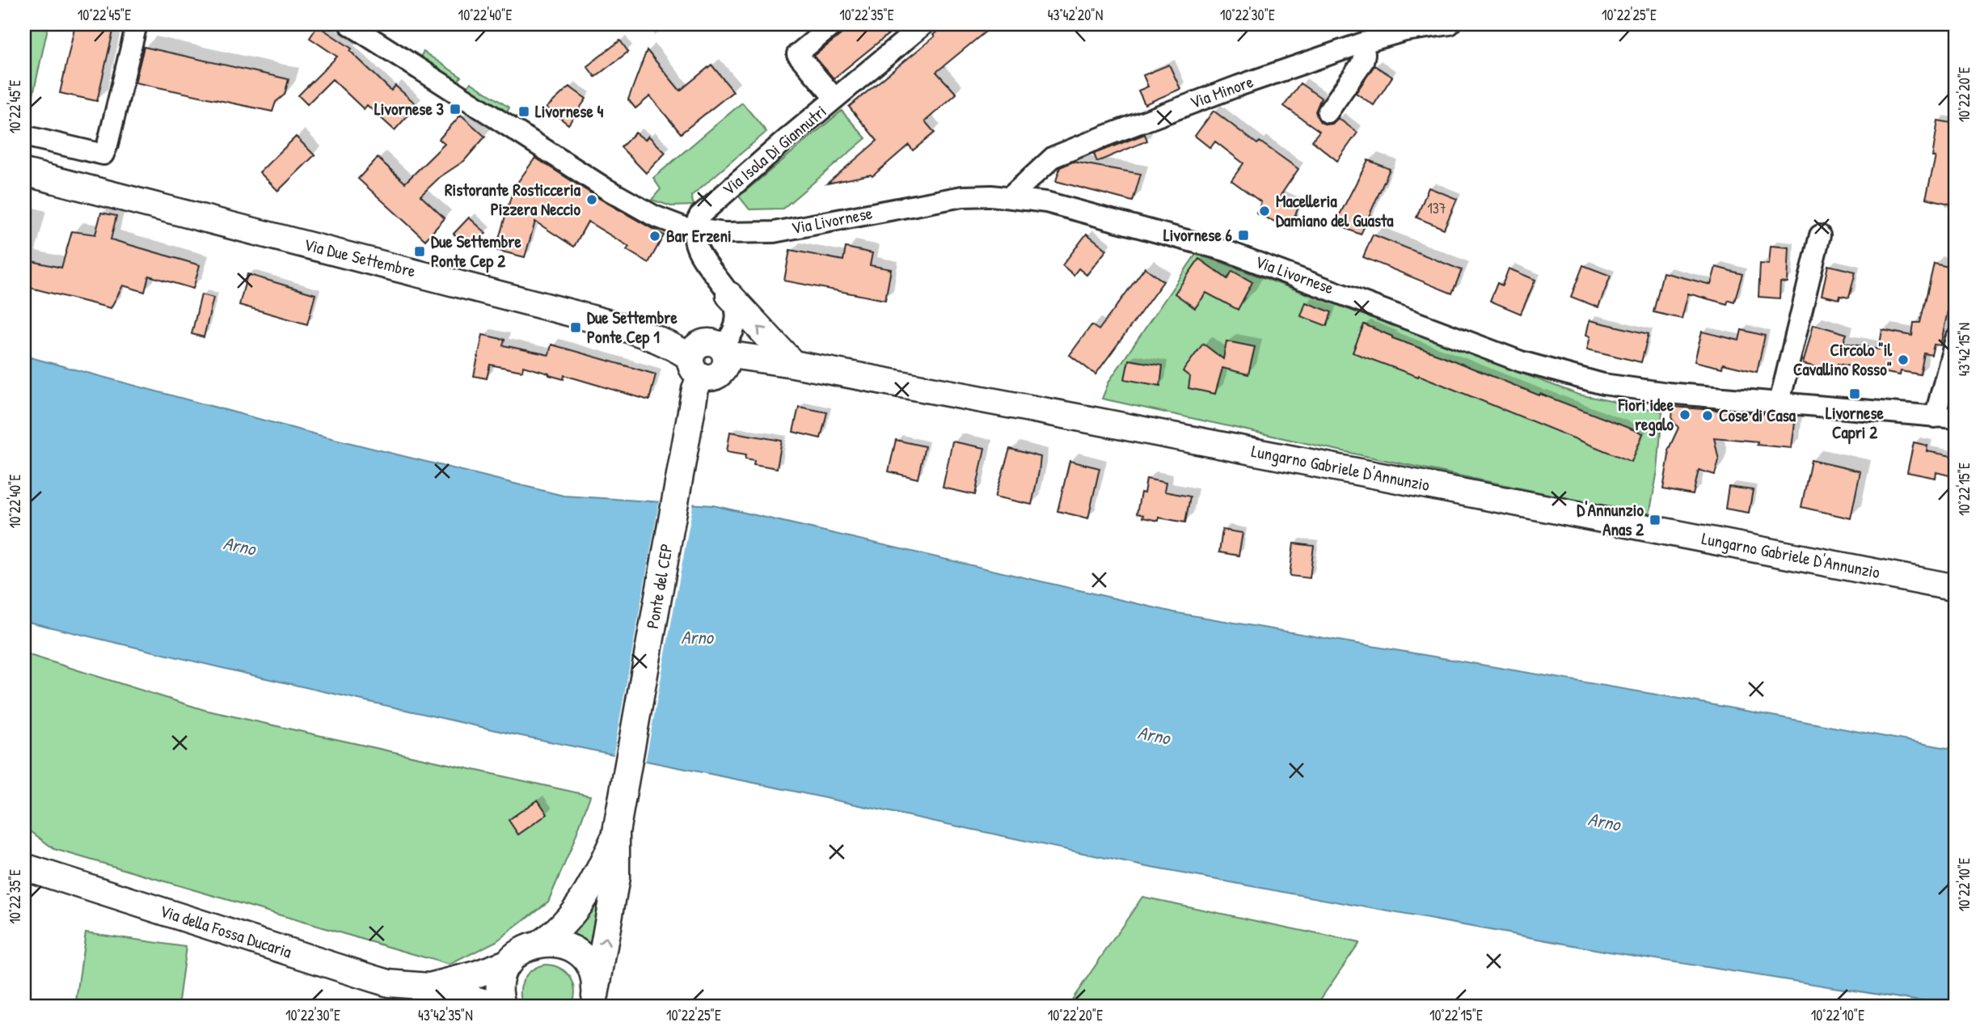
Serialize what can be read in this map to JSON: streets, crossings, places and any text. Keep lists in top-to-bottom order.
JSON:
{
  "streets": {
    "main road": [
      "Via Due Settembre",
      "Lungarno Gabriele D'Annunzio",
      "Ponte del CEP",
      "Via della Fossa Ducaria"
    ],
    "street": ["Via Minore", "Via Isola Di Giannutri", "Via Livornese"]
  },
  "crossings": [
    ["Via Minore", "Via Livornese"],
    ["Via Isola Di Giannutri", "Via Livornese"],
    ["Via Due Settembre", "Ponte del CEP"],
    ["Ponte del CEP", "Via della Fossa Ducaria"]
  ],
  "water": ["Arno"],
  "places": {
    "transit": [
      "Livornese 3",
      "Livornese 4",
      "Livornese 6",
      "Due Settembre Ponte Cep 2",
      "Due Settembre Ponte Cep 1",
      "Livornese Capri 2",
      "D'Annunzio Anas 2"
    ],
    "other": [
      "Ristorante Rosticceria Pizzera Neccio",
      "Macelleria Damiano del Guasta",
      "Bar Erzeni",
      "Circolo \"il Cavallino Rosso\"",
      "Fiori idee regalo",
      "Cose di Casa"
    ]
  },
  "house_numbers": ["137"],
  "coordinates": [
    "10°22'45\"E",
    "10°22'40\"E",
    "10°22'35\"E",
    "43°42'20\"N",
    "10°22'30\"E",
    "10°22'25\"E",
    "10°22'20\"E",
    "43°42'15\"N",
    "10°22'15\"E",
    "10°22'10\"E",
    "43°42'35\"N"
  ]
}
